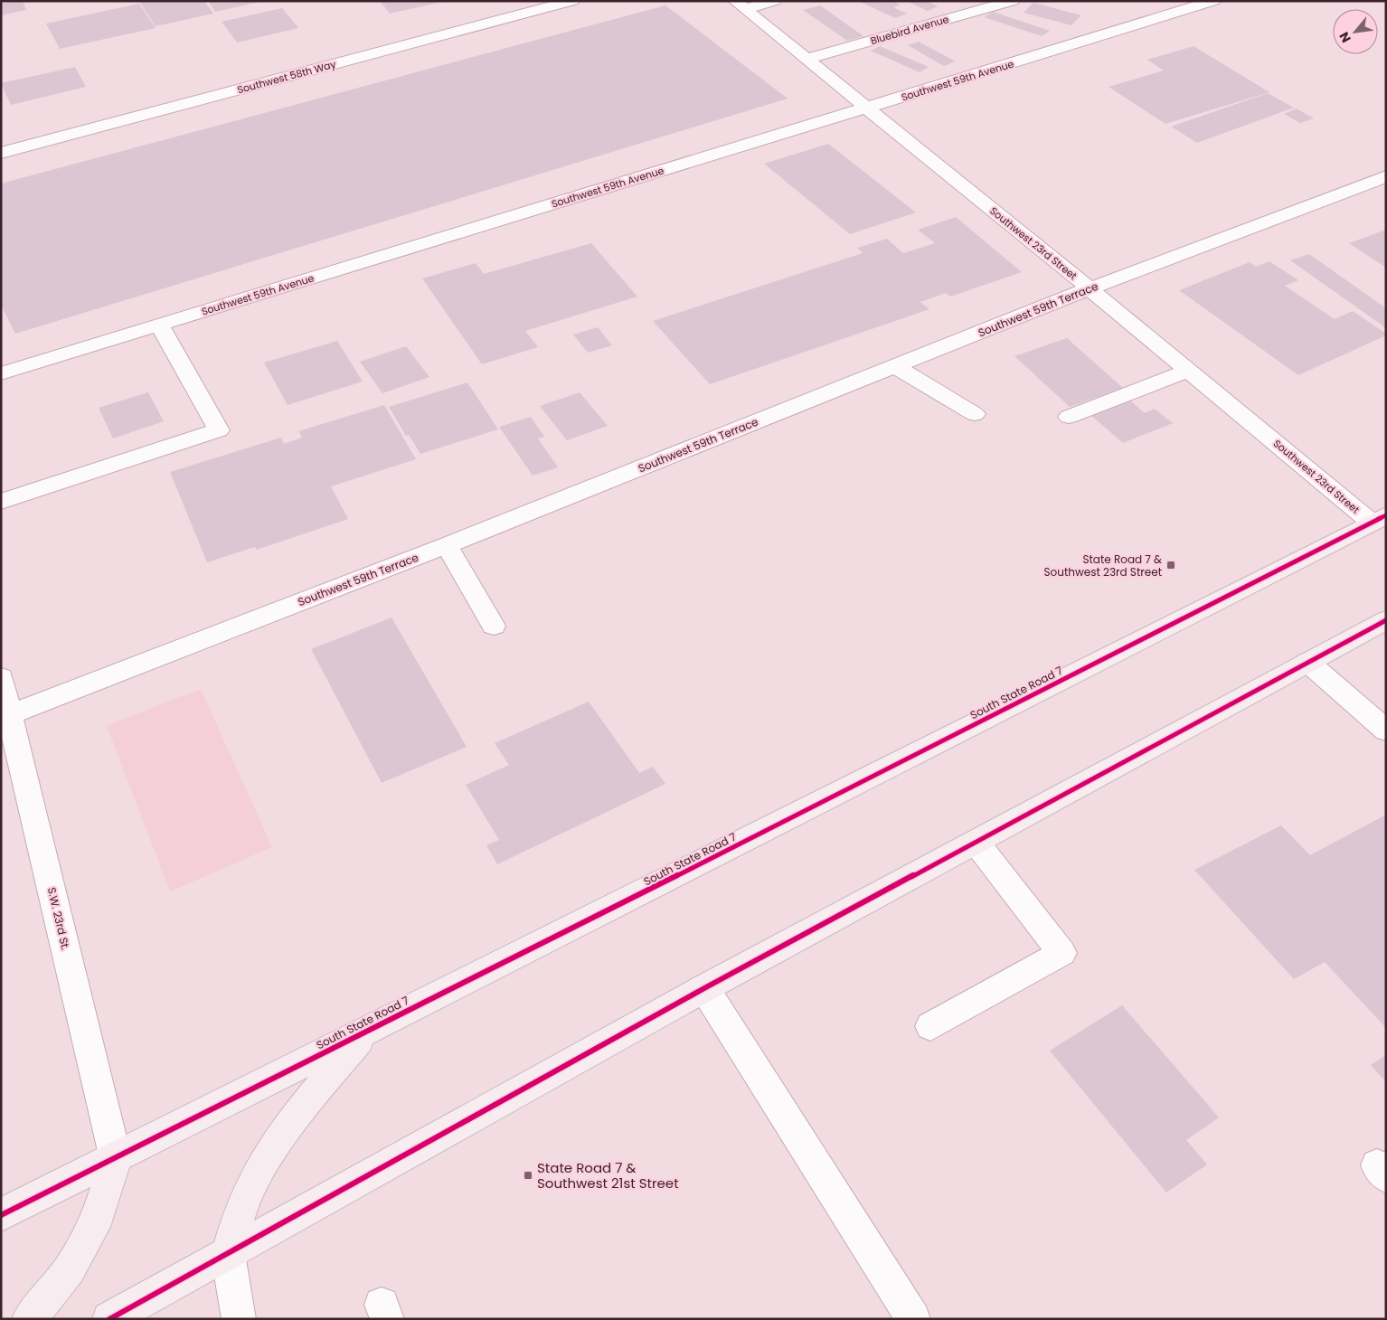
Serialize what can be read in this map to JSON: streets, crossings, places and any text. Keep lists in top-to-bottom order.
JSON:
{
  "streets": {
    "main road": ["South State Road 7"],
    "street": [
      "Bluebird Avenue",
      "Southwest 58th Way",
      "Southwest 59th Avenue",
      "Southwest 23rd Street",
      "Southwest 59th Terrace",
      "S.W. 23rd St."
    ]
  },
  "crossings": [
    ["Bluebird Avenue", "Southwest 23rd Street"],
    ["Southwest 59th Avenue", "Southwest 23rd Street"],
    ["Southwest 23rd Street", "Southwest 59th Terrace"],
    ["Southwest 23rd Street", "South State Road 7"],
    ["Southwest 59th Terrace", "S.W. 23rd St."],
    ["South State Road 7", "S.W. 23rd St."]
  ],
  "places": {
    "transit": ["State Road 7 & Southwest 23rd Street", "State Road 7 & Southwest 21st Street"]
  },
  "north": "bottom left"
}
